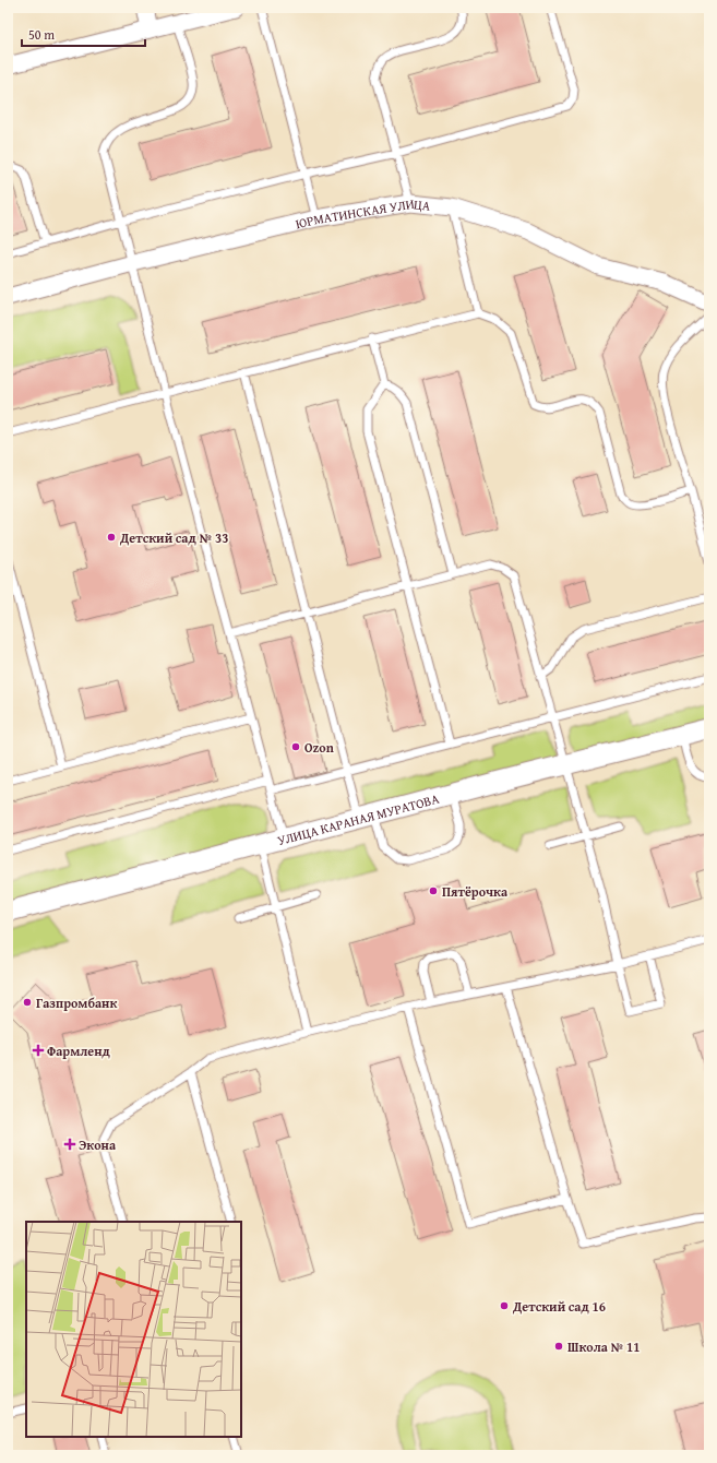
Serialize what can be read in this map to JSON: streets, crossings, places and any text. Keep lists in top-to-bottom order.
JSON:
{
  "streets": {
    "street": ["ЮРМАТИНСКАЯ УЛИЦА", "УЛИЦА КАРАНАЯ МУРАТОВА"]
  },
  "places": {
    "other": [
      "Детский сад № 33",
      "Ozon",
      "Пятёрочка",
      "Газпромбанк",
      "Детский сад 16",
      "Школа № 11"
    ],
    "health": ["Фармленд", "Экона"]
  },
  "scale_bar": "50 m"
}
